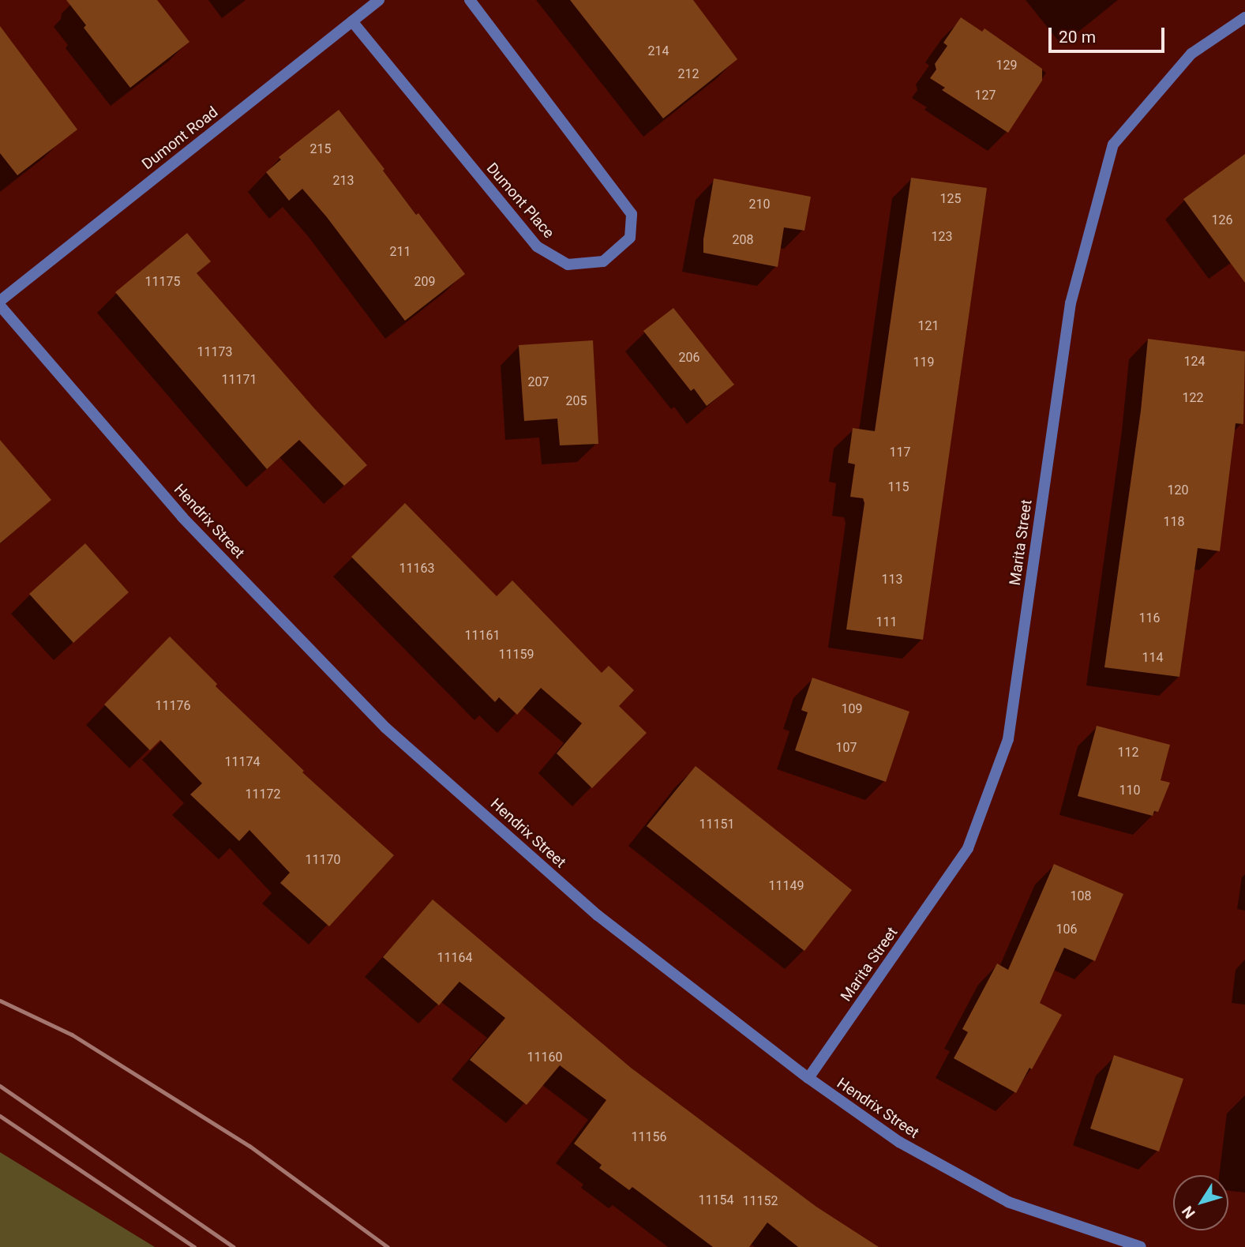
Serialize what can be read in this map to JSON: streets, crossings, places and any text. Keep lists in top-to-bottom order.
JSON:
{
  "streets": {
    "street": [
      "Dumont Road",
      "Dumont Place",
      "Hendrix Street",
      "Marita Street"
    ]
  },
  "crossings": [
    ["Dumont Road", "Dumont Place"],
    ["Hendrix Street", "Marita Street"]
  ],
  "house_numbers": [
    "214",
    "129",
    "212",
    "127",
    "215",
    "213",
    "125",
    "210",
    "126",
    "123",
    "208",
    "211",
    "11175",
    "209",
    "121",
    "11173",
    "206",
    "124",
    "119",
    "11171",
    "207",
    "122",
    "205",
    "117",
    "115",
    "120",
    "118",
    "11163",
    "113",
    "116",
    "111",
    "11161",
    "11159",
    "114",
    "11176",
    "109",
    "107",
    "112",
    "11174",
    "110",
    "11172",
    "11151",
    "11170",
    "11149",
    "108",
    "106",
    "11164",
    "11160",
    "11156",
    "11154",
    "11152"
  ],
  "scale_bar": "20 m",
  "north": "bottom left"
}
